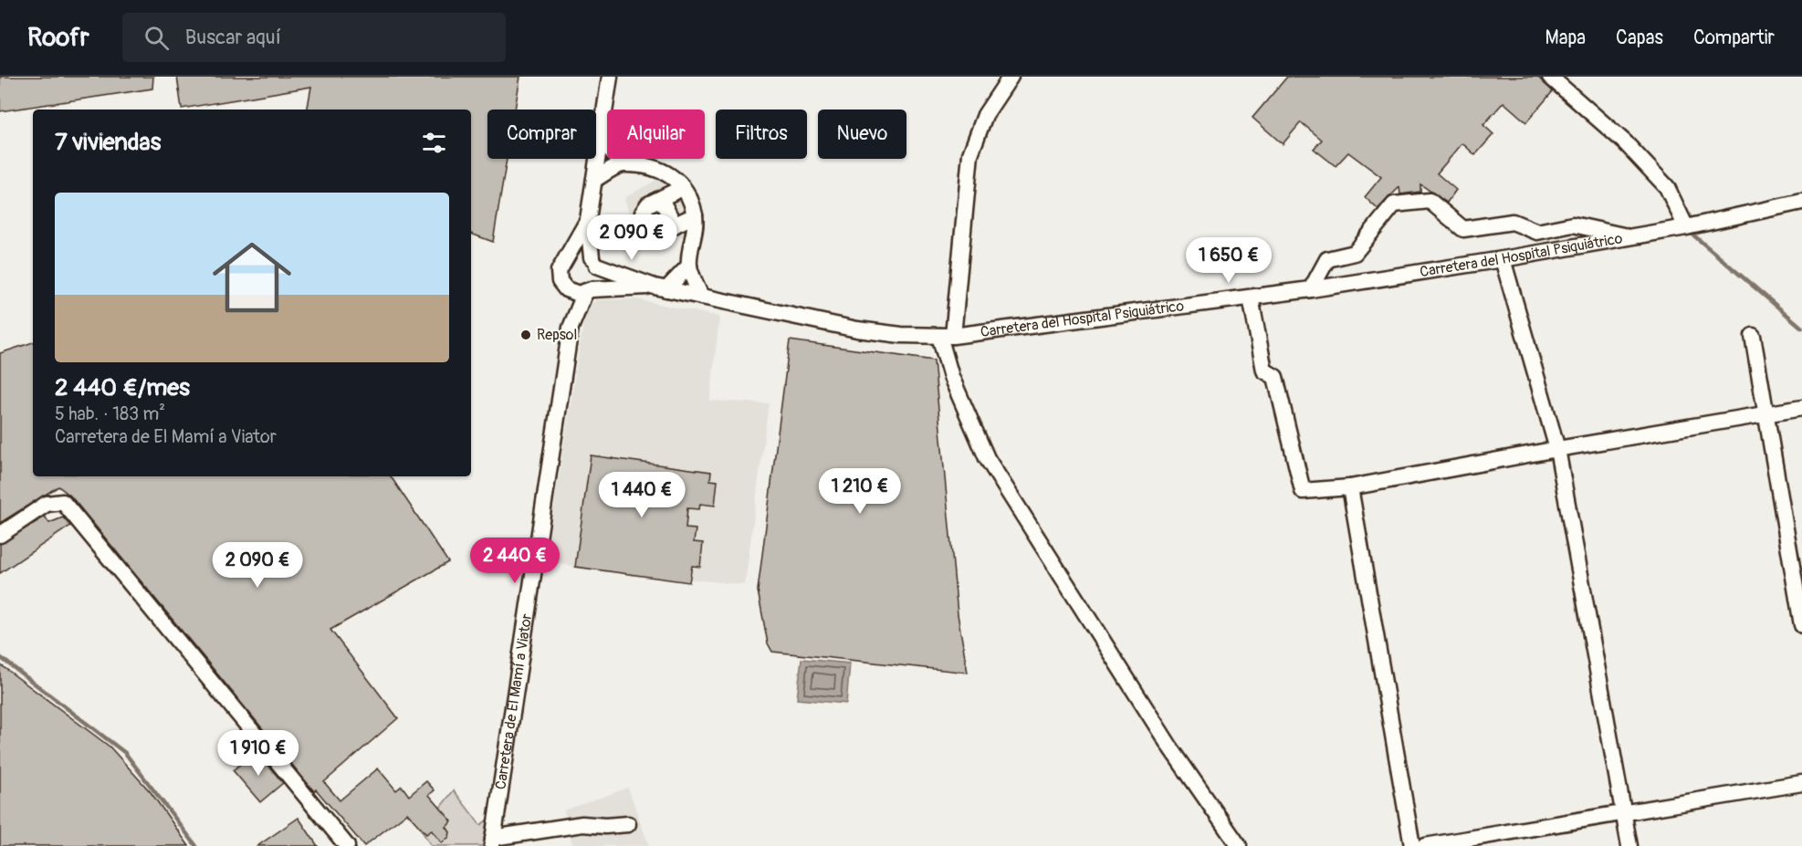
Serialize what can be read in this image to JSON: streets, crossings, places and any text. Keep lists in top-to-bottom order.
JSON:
{
  "streets": {
    "street": ["Carretera del Hospital Psiquiátrico", "Carretera de El Mamí a Viator"]
  },
  "places": ["Repsol"],
  "page": {
    "header": "Roofr",
    "search": "Buscar aquí",
    "nav": ["Mapa", "Capas", "Compartir"],
    "chip": [
      "Comprar",
      "Alquilar",
      "Filtros",
      "Nuevo"
    ],
    "heading": "7 viviendas",
    "list": [
      {
        "name": "2 440 €/mes",
        "note": "5 hab. · 183 m² · Carretera de El Mamí a Viator"
      }
    ],
    "price": [
      "2 090 €",
      "1 650 €",
      "1 210 €",
      "1 440 €",
      "2 440 €",
      "2 090 €",
      "1 910 €"
    ]
  }
}
